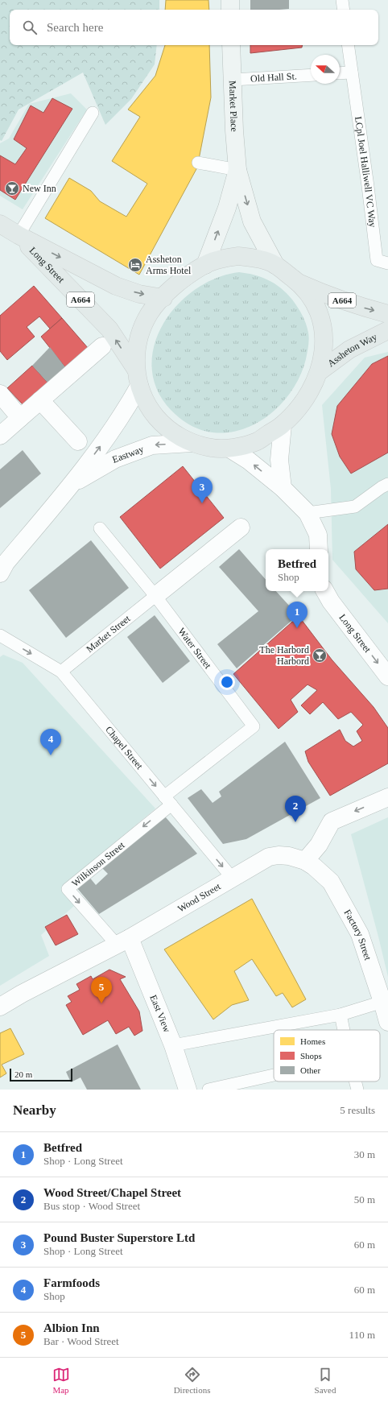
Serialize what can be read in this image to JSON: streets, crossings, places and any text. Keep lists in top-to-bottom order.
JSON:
{
  "streets": {
    "main road": [
      "Market Place",
      "Long Street",
      "A664",
      "Assheton Way"
    ],
    "street": [
      "Eastway",
      "Wood Street",
      "Factory Street",
      "East View"
    ],
    "lane": [
      "Old Hall St.",
      "LCpl Joel Halliwell VC Way",
      "Market Street",
      "Water Street",
      "Chapel Street",
      "Wilkinson Street"
    ]
  },
  "crossings": [
    ["Old Hall St.", "Market Place"],
    ["Market Place", "A664"],
    ["Long Street", "A664"],
    ["Long Street", "Eastway"],
    ["A664", "Assheton Way"],
    ["A664", "Eastway"],
    ["Market Street", "Water Street"],
    ["Market Street", "Chapel Street"],
    ["Water Street", "Chapel Street"],
    ["Water Street", "Wilkinson Street"],
    ["Chapel Street", "Wilkinson Street"],
    ["Chapel Street", "Wood Street"],
    ["Wilkinson Street", "Wood Street"],
    ["Wilkinson Street", "East View"],
    ["Wood Street", "Factory Street"],
    ["Wood Street", "East View"]
  ],
  "one_way": ["Chapel Street"],
  "places": {
    "bar": ["New Inn", "The Harbord Harbord"],
    "hotel": ["Assheton Arms Hotel"]
  },
  "legend": ["Homes", "Shops", "Other"],
  "scale_bar": "20 m",
  "north": "left",
  "page": {
    "search": "Search here",
    "pins": [
      "3",
      "1",
      "4",
      "2",
      "5"
    ],
    "popup": ["Betfred", "Shop"],
    "scale": "20 m",
    "heading": ["Nearby", "5 results"],
    "list": [
      {
        "mark": "1",
        "name": "Betfred",
        "note": "Shop · Long Street",
        "value": "30 m"
      },
      {
        "mark": "2",
        "name": "Wood Street/Chapel Street",
        "note": "Bus stop · Wood Street",
        "value": "50 m"
      },
      {
        "mark": "3",
        "name": "Pound Buster Superstore Ltd",
        "note": "Shop · Long Street",
        "value": "60 m"
      },
      {
        "mark": "4",
        "name": "Farmfoods",
        "note": "Shop",
        "value": "60 m"
      },
      {
        "mark": "5",
        "name": "Albion Inn",
        "note": "Bar · Wood Street",
        "value": "110 m"
      }
    ],
    "nav": ["Map", "Directions", "Saved"]
  }
}
